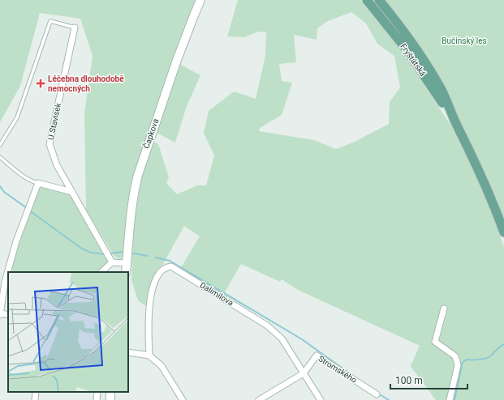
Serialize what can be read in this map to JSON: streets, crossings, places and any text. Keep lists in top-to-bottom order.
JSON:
{
  "streets": {
    "main road": ["Fryštátská"],
    "street": [
      "U Stavisek",
      "Čapkova",
      "Dalimilova",
      "Stromského"
    ]
  },
  "crossings": [
    ["Dalimilova", "Stromského"]
  ],
  "parks": ["Bučinský les"],
  "places": {
    "health": ["Léčebna dlouhodobě nemocných"]
  },
  "scale_bar": "100 m"
}
